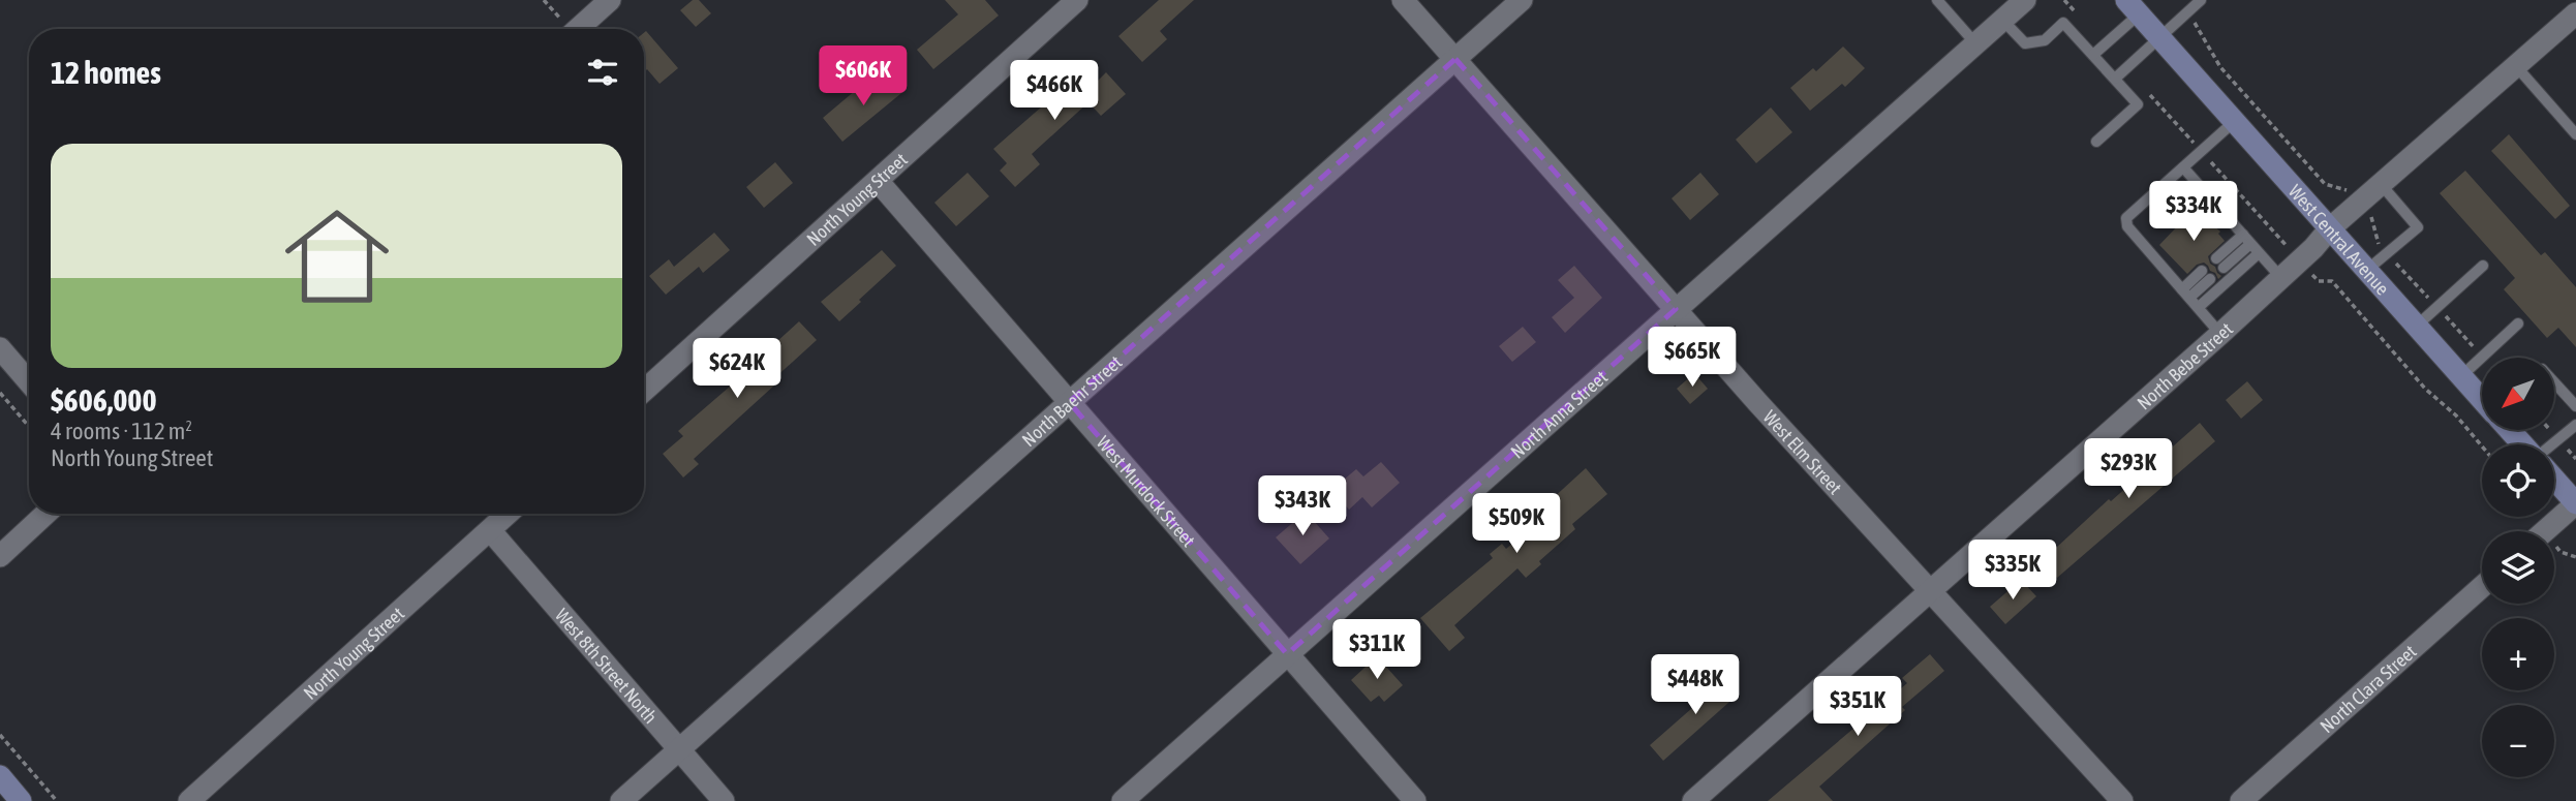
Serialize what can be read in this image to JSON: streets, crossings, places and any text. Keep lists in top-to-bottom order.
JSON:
{
  "streets": {
    "main road": ["West Central Avenue"],
    "street": [
      "North Young Street",
      "North Bebe Street",
      "North Baehr Street",
      "North Anna Street",
      "West Elm Street",
      "West Murdock Street",
      "West 8th Street North",
      "North Clara Street"
    ]
  },
  "crossings": [
    ["North Young Street", "West Murdock Street"],
    ["North Young Street", "West 8th Street North"],
    ["West Central Avenue", "North Bebe Street"],
    ["North Bebe Street", "West Elm Street"],
    ["North Baehr Street", "West Elm Street"],
    ["North Baehr Street", "West Murdock Street"],
    ["North Baehr Street", "West 8th Street North"],
    ["North Anna Street", "West Elm Street"],
    ["North Anna Street", "West Murdock Street"]
  ],
  "north": "bottom left",
  "page": {
    "heading": "12 homes",
    "price": [
      "$606K",
      "$466K",
      "$334K",
      "$665K",
      "$624K",
      "$293K",
      "$343K",
      "$509K",
      "$335K",
      "$311K",
      "$448K",
      "$351K"
    ],
    "list": [
      {
        "name": "$606,000",
        "note": "4 rooms · 112 m² · North Young Street"
      }
    ],
    "map_buttons": ["+", "−"]
  }
}
